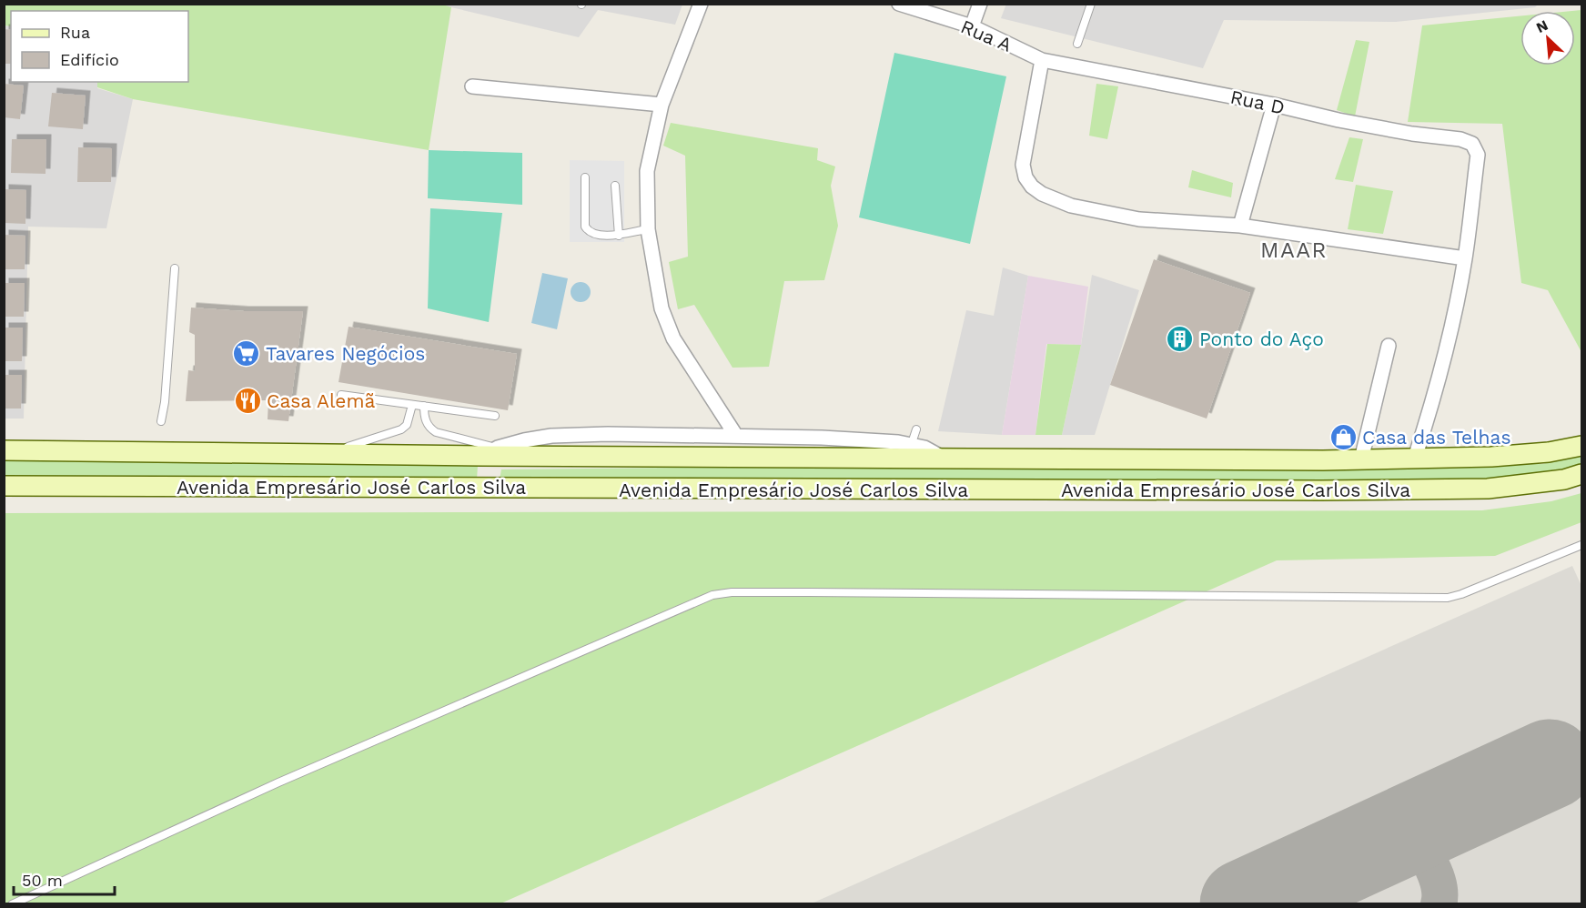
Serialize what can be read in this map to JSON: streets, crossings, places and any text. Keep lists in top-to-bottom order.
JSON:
{
  "streets": {
    "main road": ["Avenida Empresário José Carlos Silva"],
    "street": ["Rua A", "Rua D"]
  },
  "crossings": [
    ["Rua A", "Rua D"]
  ],
  "districts": ["MAAR"],
  "places": {
    "building": ["Ponto do Aço"],
    "supermarket": ["Tavares Negócios"],
    "restaurant": ["Casa Alemã"],
    "shop": ["Casa das Telhas"]
  },
  "legend": ["Rua", "Edifício"],
  "scale_bar": "50 m",
  "north": "top left"
}
